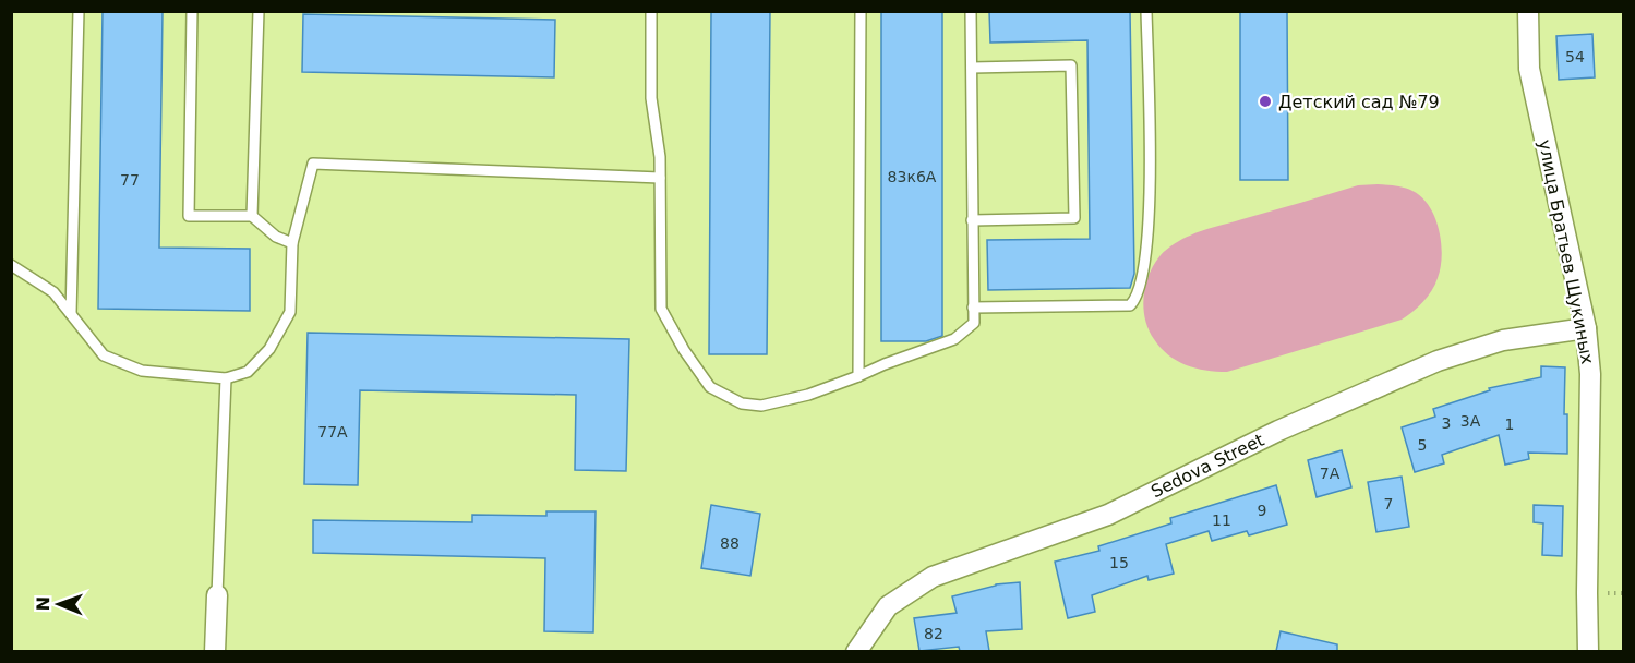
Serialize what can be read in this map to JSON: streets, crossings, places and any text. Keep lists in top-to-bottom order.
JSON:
{
  "streets": {
    "street": ["улица Братьев Щукиных", "Sedova Street"]
  },
  "crossings": [
    ["улица Братьев Щукиных", "Sedova Street"]
  ],
  "places": ["Детский сад №79"],
  "house_numbers": [
    "54",
    "83к6А",
    "77",
    "3А",
    "3",
    "1",
    "77А",
    "5",
    "7А",
    "7",
    "9",
    "11",
    "88",
    "15",
    "82"
  ],
  "north": "left"
}
